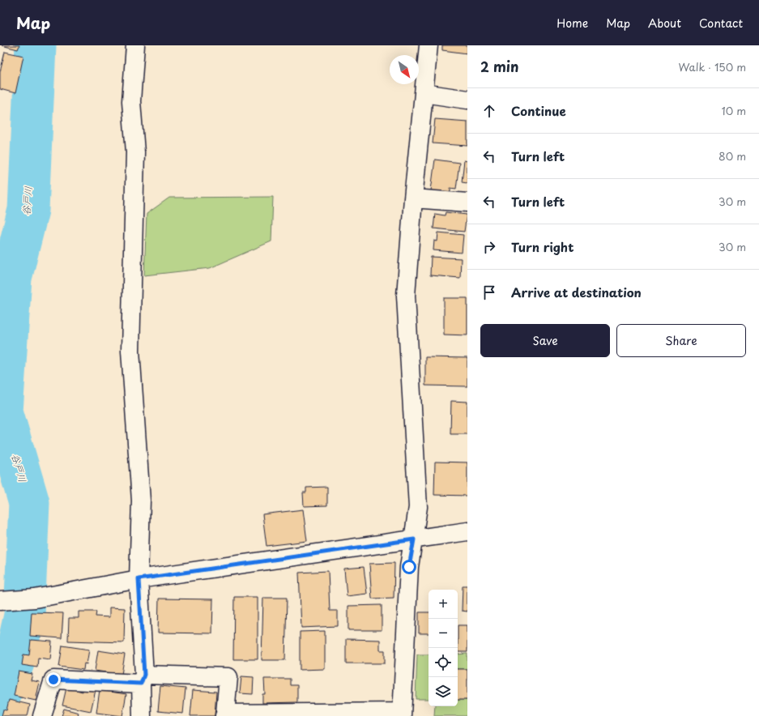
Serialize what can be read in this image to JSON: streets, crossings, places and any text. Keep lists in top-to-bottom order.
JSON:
{
  "water": ["谷戸川"],
  "north": "bottom right",
  "page": {
    "header": "Map",
    "nav": [
      "Home",
      "Map",
      "About",
      "Contact"
    ],
    "heading": ["2 min", "Walk · 150 m"],
    "list": [
      ["Continue", "10 m"],
      ["Turn left", "80 m"],
      ["Turn left", "30 m"],
      ["Turn right", "30 m"],
      "Arrive at destination"
    ],
    "buttons": ["Save", "Share"],
    "map_buttons": ["+", "−"]
  }
}
